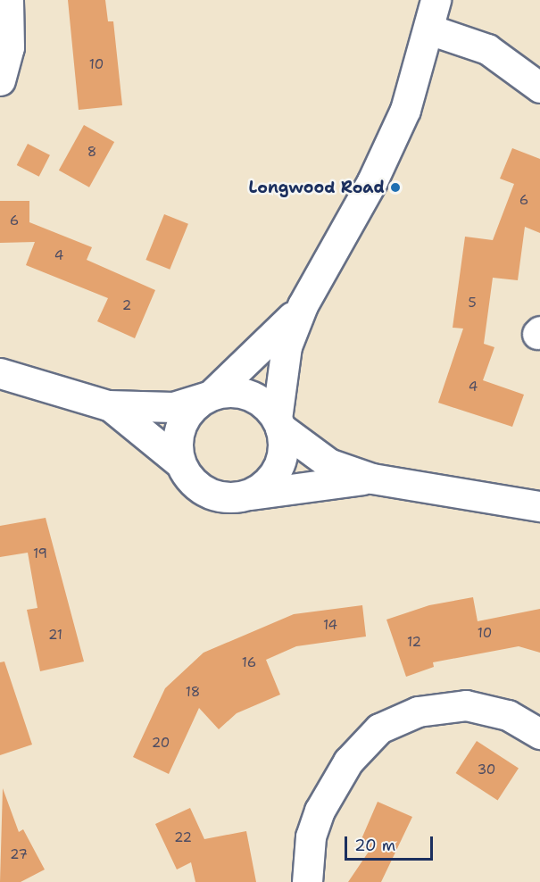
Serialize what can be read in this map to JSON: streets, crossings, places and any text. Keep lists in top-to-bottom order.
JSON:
{
  "places": ["Longwood Road"],
  "house_numbers": [
    "10",
    "8",
    "6",
    "6",
    "4",
    "5",
    "2",
    "4",
    "19",
    "14",
    "10",
    "21",
    "12",
    "16",
    "18",
    "20",
    "30",
    "22",
    "27"
  ],
  "scale_bar": "20 m"
}
